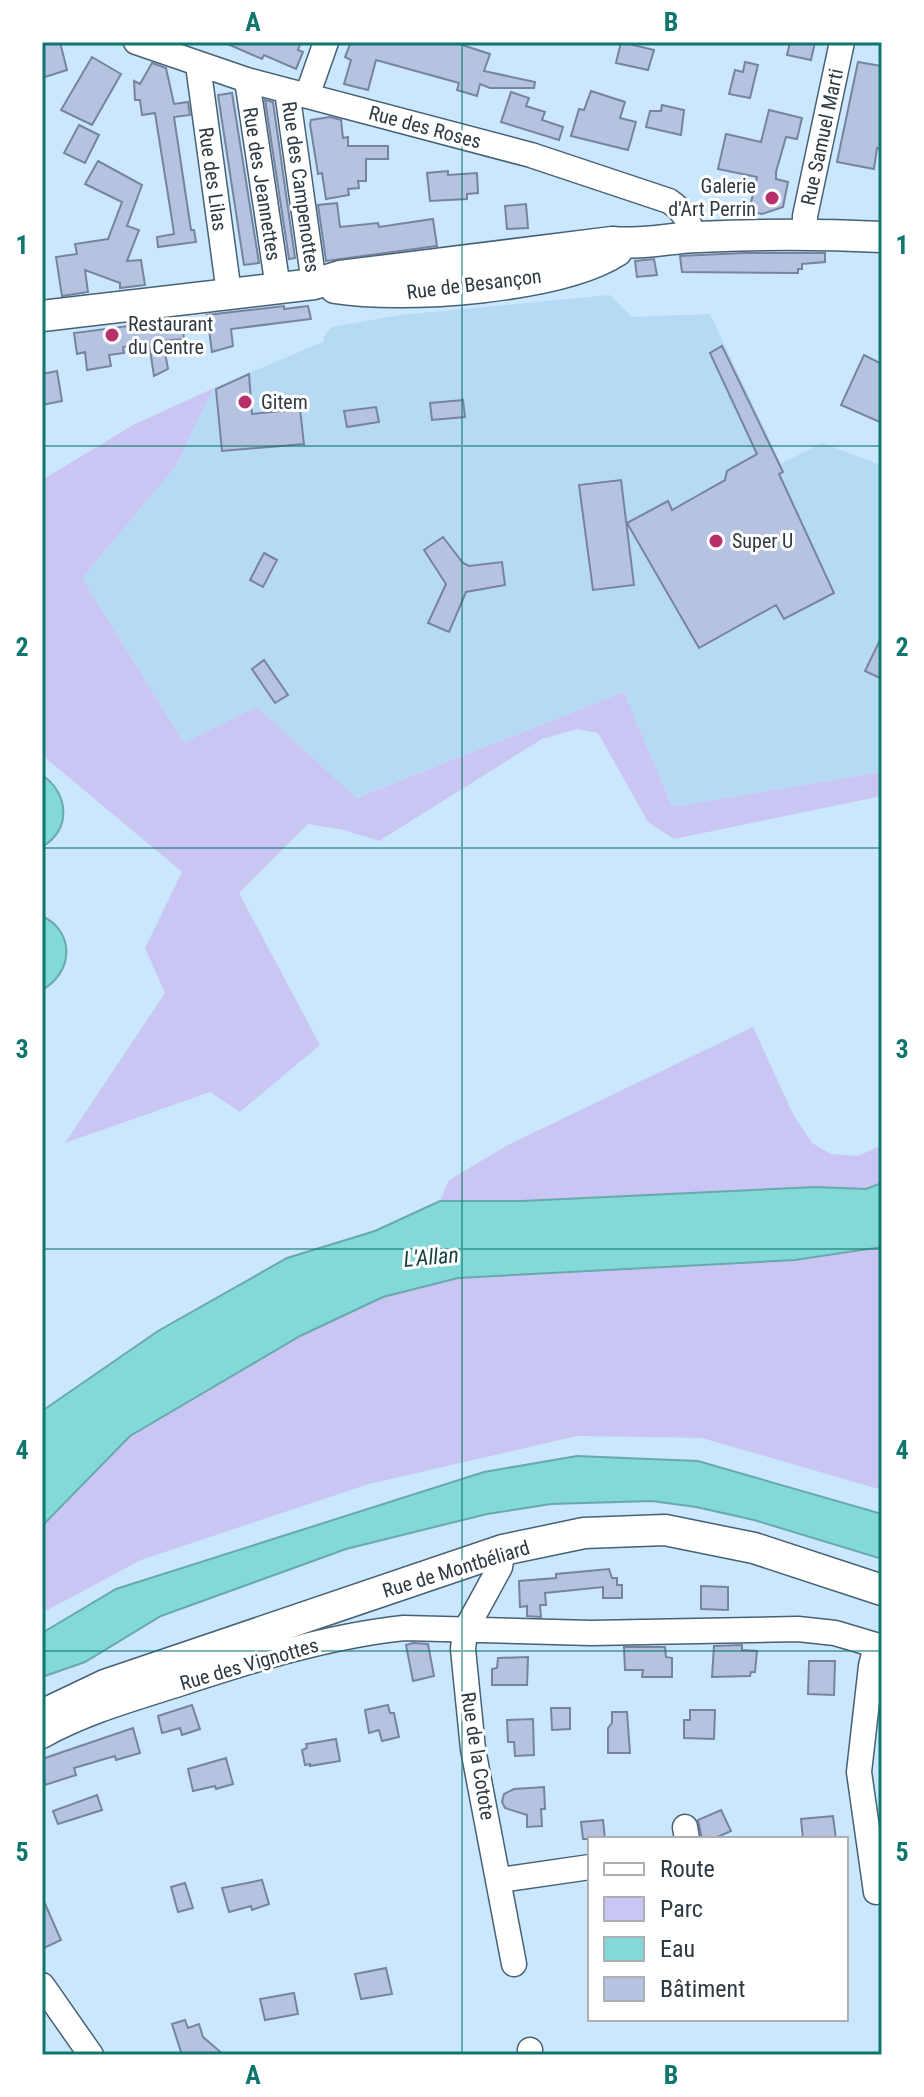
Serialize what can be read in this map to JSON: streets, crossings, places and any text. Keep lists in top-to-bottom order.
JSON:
{
  "streets": {
    "main road": ["Rue de Besançon", "Rue de Montbéliard"],
    "street": [
      "Rue des Roses",
      "Rue Samuel Marti",
      "Rue des Lilas",
      "Rue des Jeannettes",
      "Rue des Campenottes",
      "Rue des Vignottes",
      "Rue de la Cotote"
    ]
  },
  "crossings": [
    ["Rue des Roses", "Rue des Lilas"],
    ["Rue des Roses", "Rue des Jeannettes"],
    ["Rue des Roses", "Rue des Campenottes"],
    ["Rue des Roses", "Rue de Besançon"],
    ["Rue Samuel Marti", "Rue de Besançon"],
    ["Rue des Lilas", "Rue de Besançon"],
    ["Rue des Jeannettes", "Rue de Besançon"],
    ["Rue des Campenottes", "Rue de Besançon"],
    ["Rue des Vignottes", "Rue de la Cotote"]
  ],
  "water": ["L'Allan"],
  "places": [
    "Galerie d'Art Perrin",
    "Restaurant du Centre",
    "Gitem",
    "Super U"
  ],
  "legend": [
    "Route",
    "Parc",
    "Eau",
    "Bâtiment"
  ],
  "grid": {
    "columns": ["A", "B"],
    "rows": [
      "1",
      "2",
      "3",
      "4",
      "5"
    ]
  }
}
